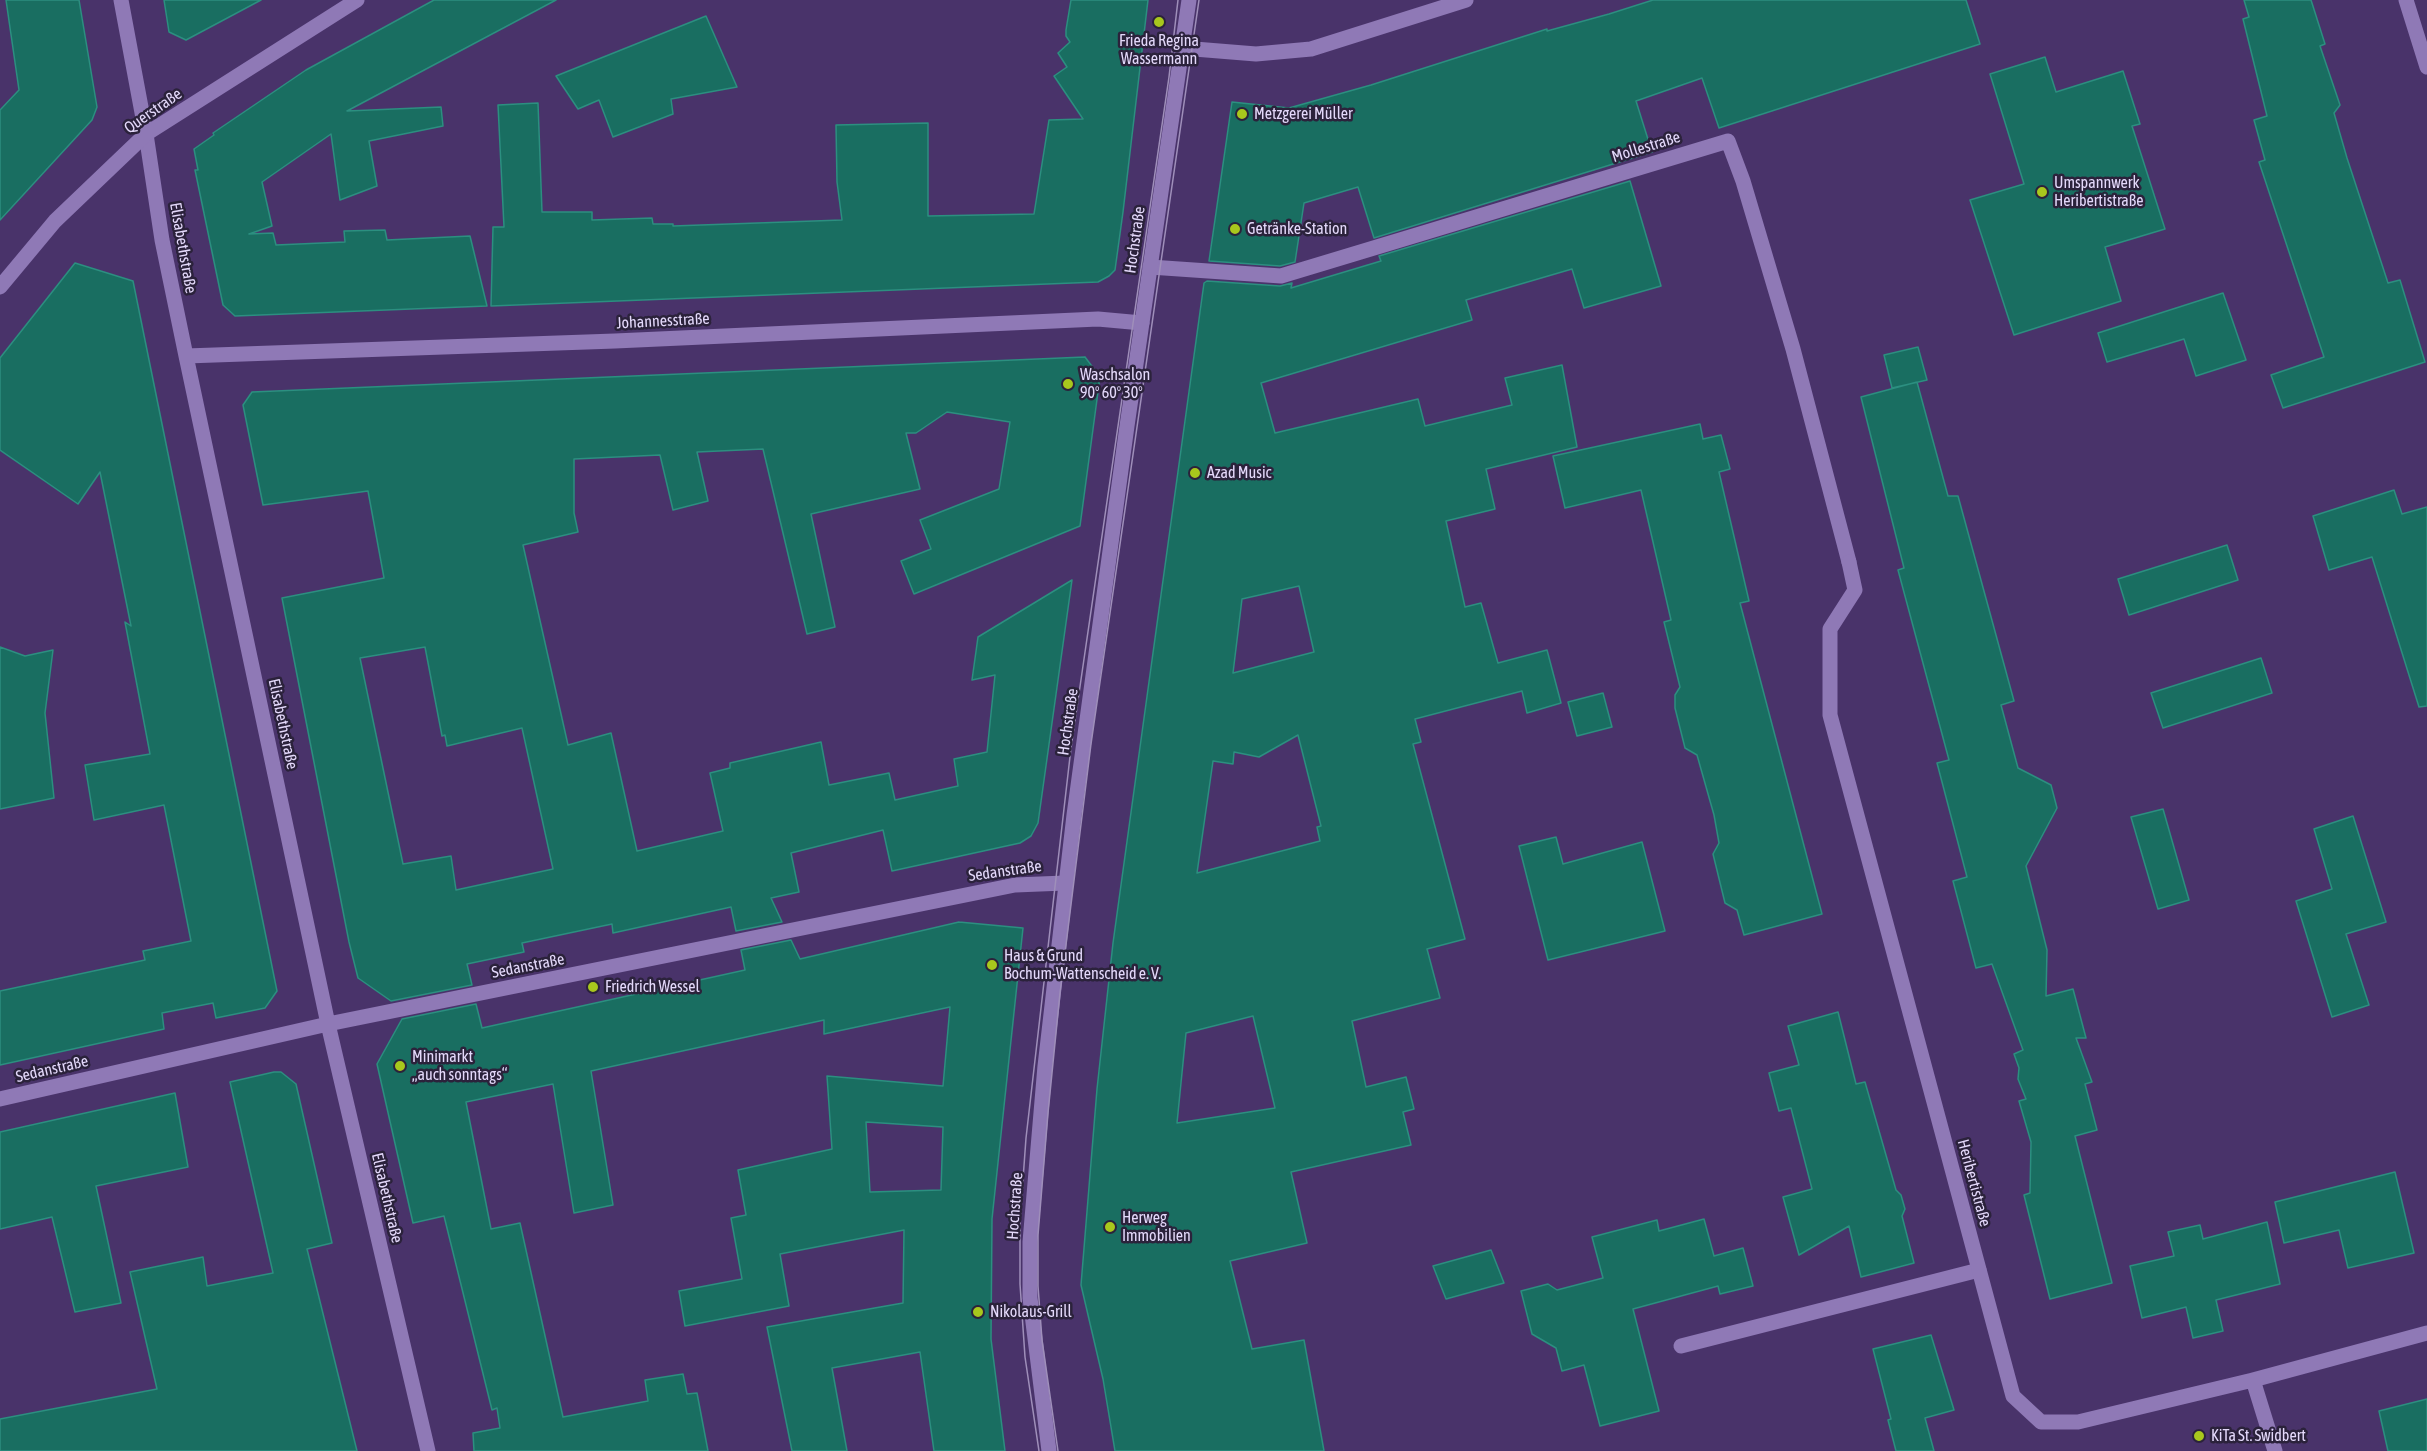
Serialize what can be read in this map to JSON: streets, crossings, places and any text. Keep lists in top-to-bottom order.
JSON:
{
  "streets": {
    "street": [
      "Querstraße",
      "Mollestraße",
      "Hochstraße",
      "Elisabethstraße",
      "Johannesstraße",
      "Sedanstraße",
      "Heribertistraße"
    ]
  },
  "crossings": [
    ["Querstraße", "Elisabethstraße"],
    ["Mollestraße", "Hochstraße"],
    ["Mollestraße", "Heribertistraße"],
    ["Hochstraße", "Johannesstraße"],
    ["Hochstraße", "Sedanstraße"],
    ["Elisabethstraße", "Johannesstraße"],
    ["Elisabethstraße", "Sedanstraße"]
  ],
  "places": [
    "Frieda Regina Wassermann",
    "Metzgerei Müller",
    "Umspannwerk Heribertistraße",
    "Getränke-Station",
    "Waschsalon 90° 60° 30°",
    "Azad Music",
    "Haus & Grund Bochum-Wattenscheid e. V.",
    "Friedrich Wessel",
    "Minimarkt „auch sonntags“",
    "Herweg Immobilien",
    "Nikolaus-Grill",
    "KiTa St. Swidbert"
  ]
}
